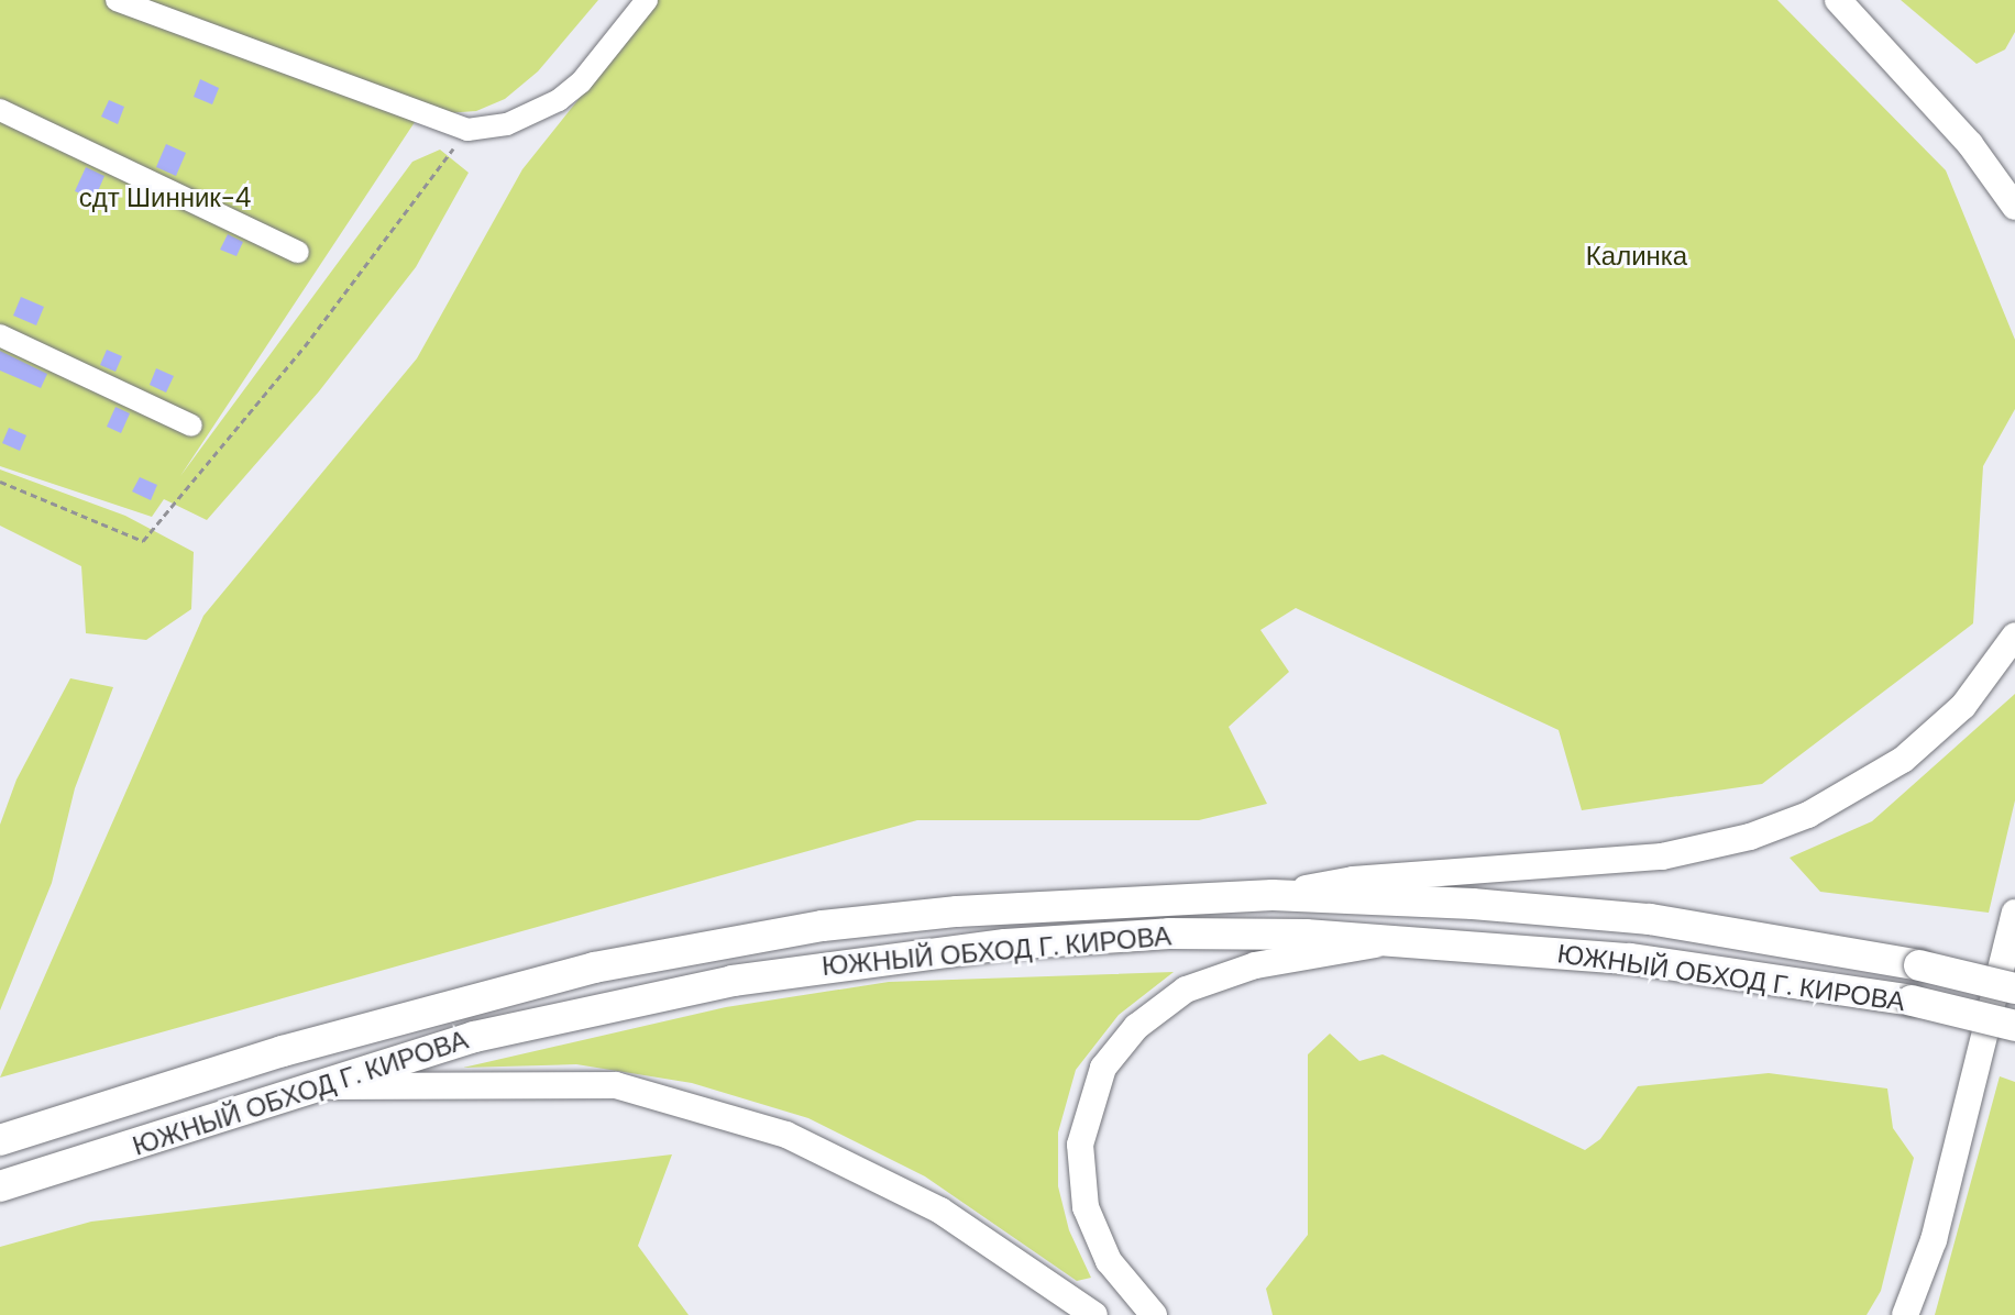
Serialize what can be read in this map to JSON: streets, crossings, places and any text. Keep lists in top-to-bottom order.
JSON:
{
  "streets": {
    "highway": ["ЮЖНЫЙ ОБХОД Г. КИРОВА"]
  },
  "parks": ["сдт Шинник-4", "Калинка"]
}
